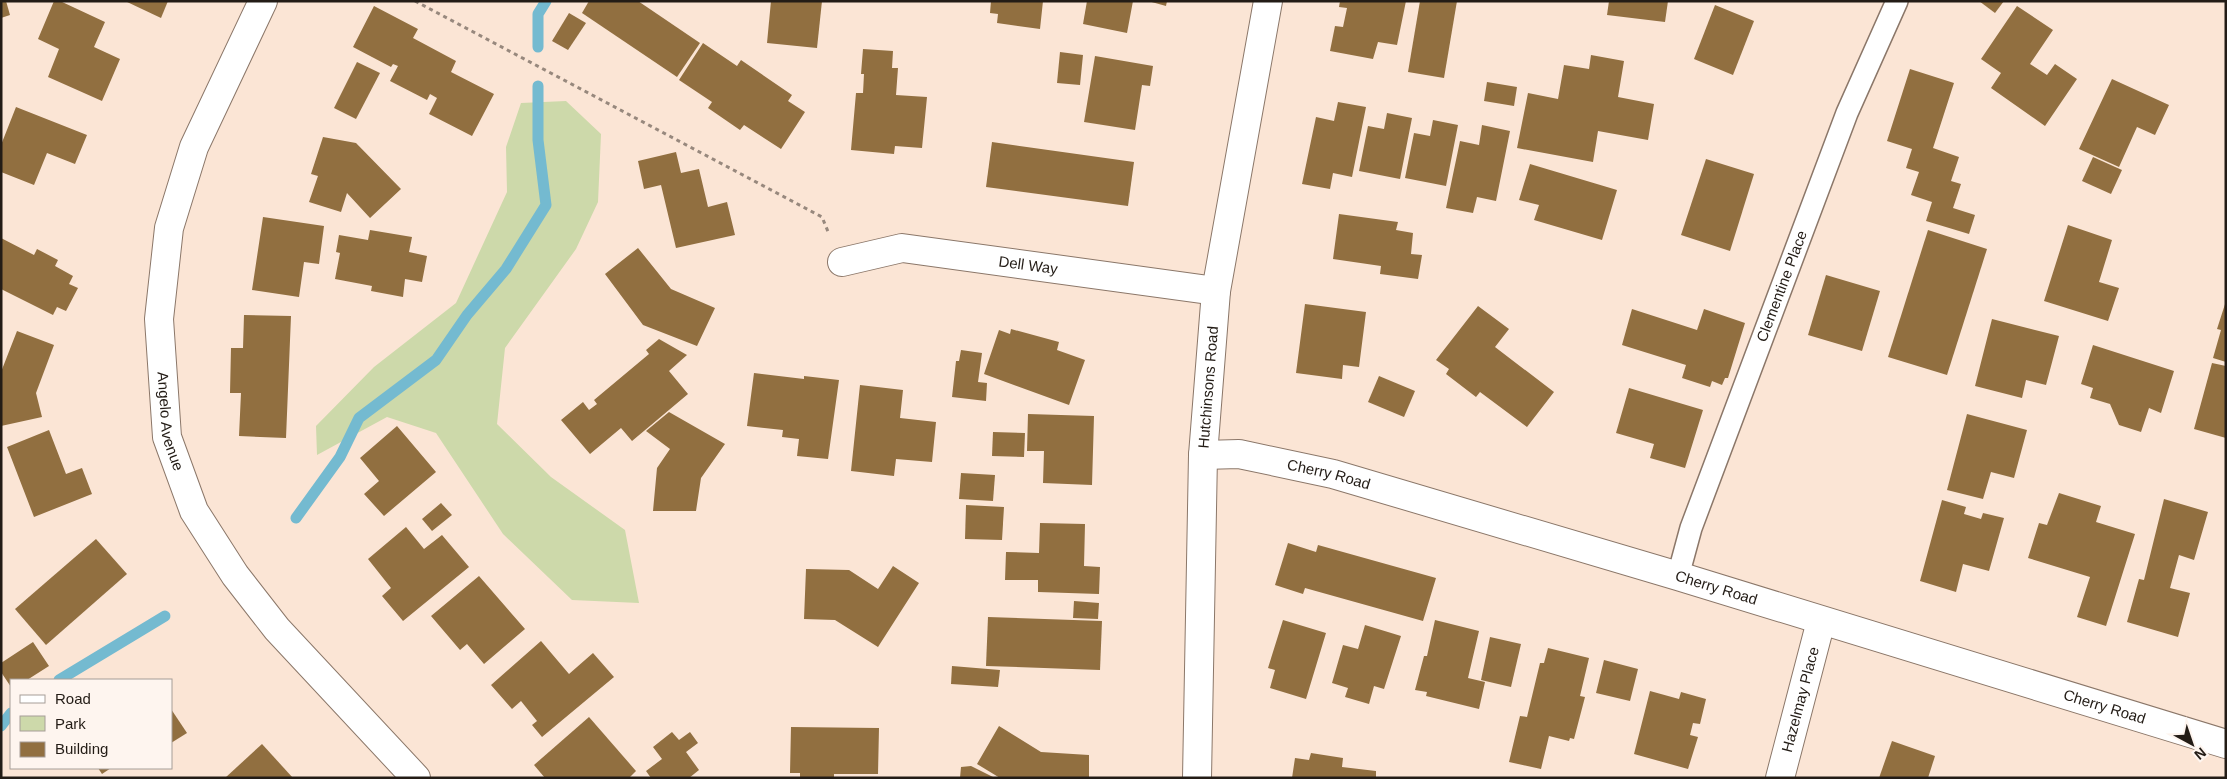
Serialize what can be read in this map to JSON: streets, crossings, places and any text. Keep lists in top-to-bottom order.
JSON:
{
  "streets": {
    "street": [
      "Dell Way",
      "Hutchinsons Road",
      "Angelo Avenue",
      "Cherry Road",
      "Hazelmay Place"
    ],
    "lane": ["Clementine Place"]
  },
  "crossings": [
    ["Dell Way", "Hutchinsons Road"],
    ["Clementine Place", "Cherry Road"],
    ["Hutchinsons Road", "Cherry Road"],
    ["Cherry Road", "Hazelmay Place"]
  ],
  "legend": ["Road", "Park", "Building"],
  "north": "bottom right"
}
